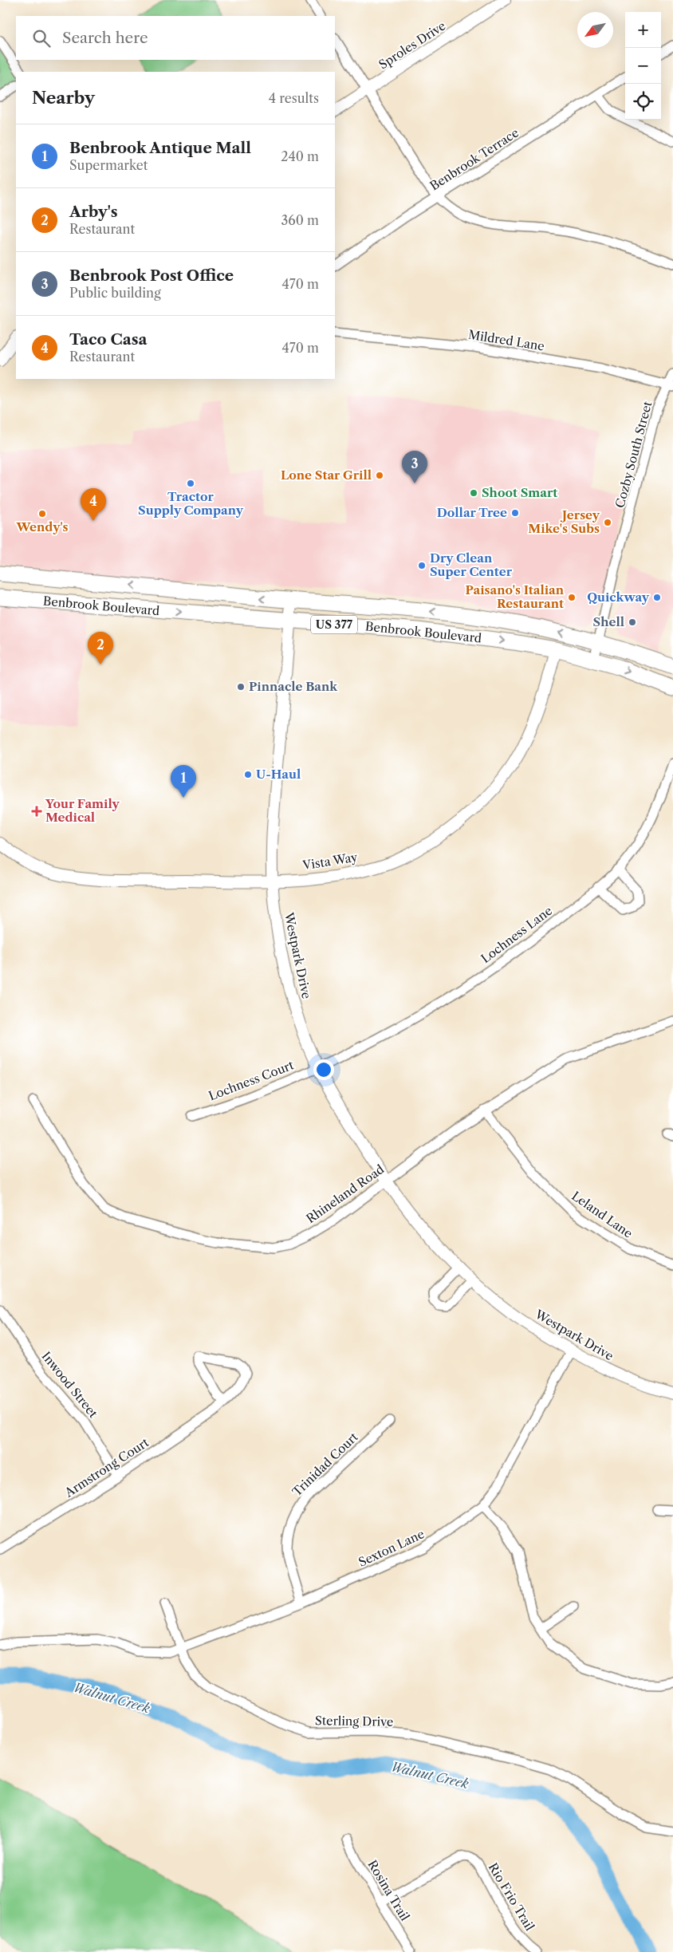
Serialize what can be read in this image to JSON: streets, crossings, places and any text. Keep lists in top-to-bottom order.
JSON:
{
  "streets": {
    "highway": ["Benbrook Boulevard", "US 377"],
    "street": [
      "Sproles Drive",
      "Benbrook Terrace",
      "Mildred Lane",
      "Cozby South Street",
      "Vista Way",
      "Lochness Lane",
      "Westpark Drive",
      "Lochness Court",
      "Rhineland Road",
      "Leland Lane",
      "Inwood Street",
      "Trinidad Court",
      "Armstrong Court",
      "Sexton Lane",
      "Sterling Drive",
      "Rosina Trail",
      "Rio Frio Trail"
    ]
  },
  "crossings": [
    ["Mildred Lane", "Cozby South Street"],
    ["Cozby South Street", "Benbrook Boulevard"],
    ["Benbrook Boulevard", "Vista Way"],
    ["Benbrook Boulevard", "Westpark Drive"],
    ["Vista Way", "Westpark Drive"],
    ["Lochness Lane", "Westpark Drive"],
    ["Lochness Lane", "Lochness Court"],
    ["Westpark Drive", "Lochness Court"],
    ["Westpark Drive", "Rhineland Road"],
    ["Westpark Drive", "Sexton Lane"],
    ["Rhineland Road", "Leland Lane"],
    ["Inwood Street", "Armstrong Court"],
    ["Trinidad Court", "Sexton Lane"],
    ["Sexton Lane", "Sterling Drive"],
    ["Rosina Trail", "Rio Frio Trail"]
  ],
  "water": ["Walnut Creek"],
  "places": {
    "other": [
      "Lone Star Grill",
      "Tractor Supply Company",
      "Shoot Smart",
      "Dollar Tree",
      "Wendy's",
      "Jersey Mike's Subs",
      "Dry Clean Super Center",
      "Paisano's Italian Restaurant",
      "Quickway",
      "Shell",
      "Pinnacle Bank",
      "U-Haul"
    ],
    "health": ["Your Family Medical"]
  },
  "north": "bottom left",
  "page": {
    "map_buttons": ["+", "−"],
    "search": "Search here",
    "heading": ["Nearby", "4 results"],
    "list": [
      {
        "mark": "1",
        "name": "Benbrook Antique Mall",
        "note": "Supermarket",
        "value": "240 m"
      },
      {
        "mark": "2",
        "name": "Arby's",
        "note": "Restaurant",
        "value": "360 m"
      },
      {
        "mark": "3",
        "name": "Benbrook Post Office",
        "note": "Public building",
        "value": "470 m"
      },
      {
        "mark": "4",
        "name": "Taco Casa",
        "note": "Restaurant",
        "value": "470 m"
      }
    ],
    "pins": [
      "3",
      "4",
      "2",
      "1"
    ]
  }
}
